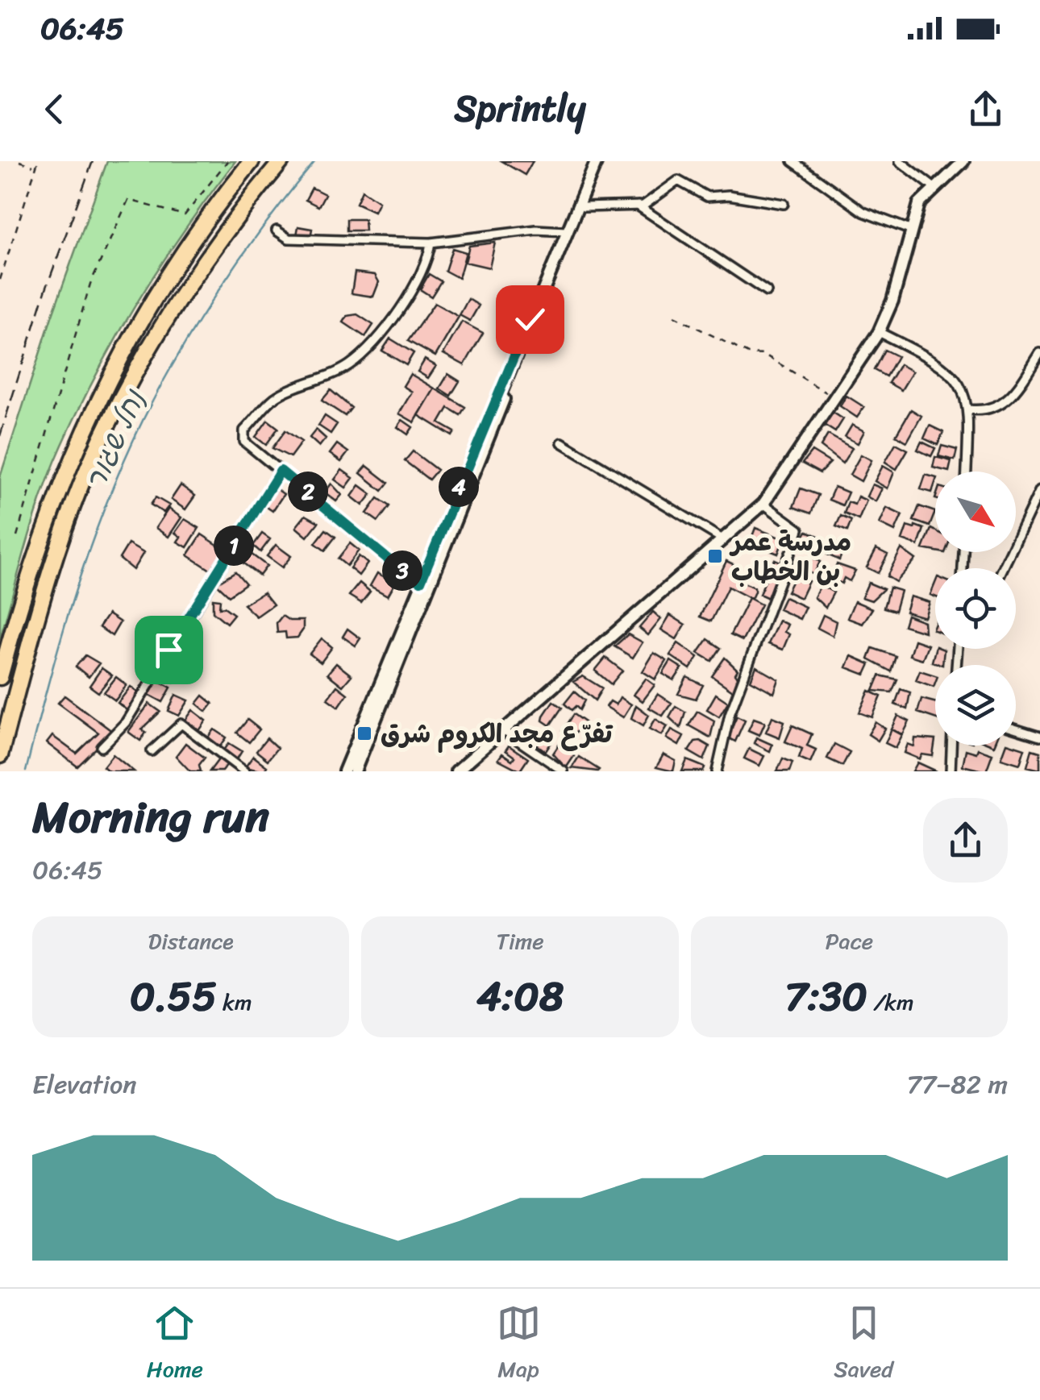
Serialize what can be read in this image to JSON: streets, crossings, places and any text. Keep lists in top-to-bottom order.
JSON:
{
  "water": ["נחל שגור"],
  "places": {
    "transit": ["مدرسة عمر بن الخطاب", "تفرّع مجد الكروم شرق"]
  },
  "north": "bottom right",
  "page": {
    "status": "06:45",
    "header": "Sprintly",
    "pins": [
      "4",
      "2",
      "1",
      "3"
    ],
    "heading": ["Morning run", "06:45"],
    "stats": [
      ["Distance", "0.55 km"],
      ["Time", "4:08"],
      ["Pace", "7:30 /km"]
    ],
    "chart": ["Elevation", "77–82 m"],
    "tabs": ["Home", "Map", "Saved"]
  }
}
